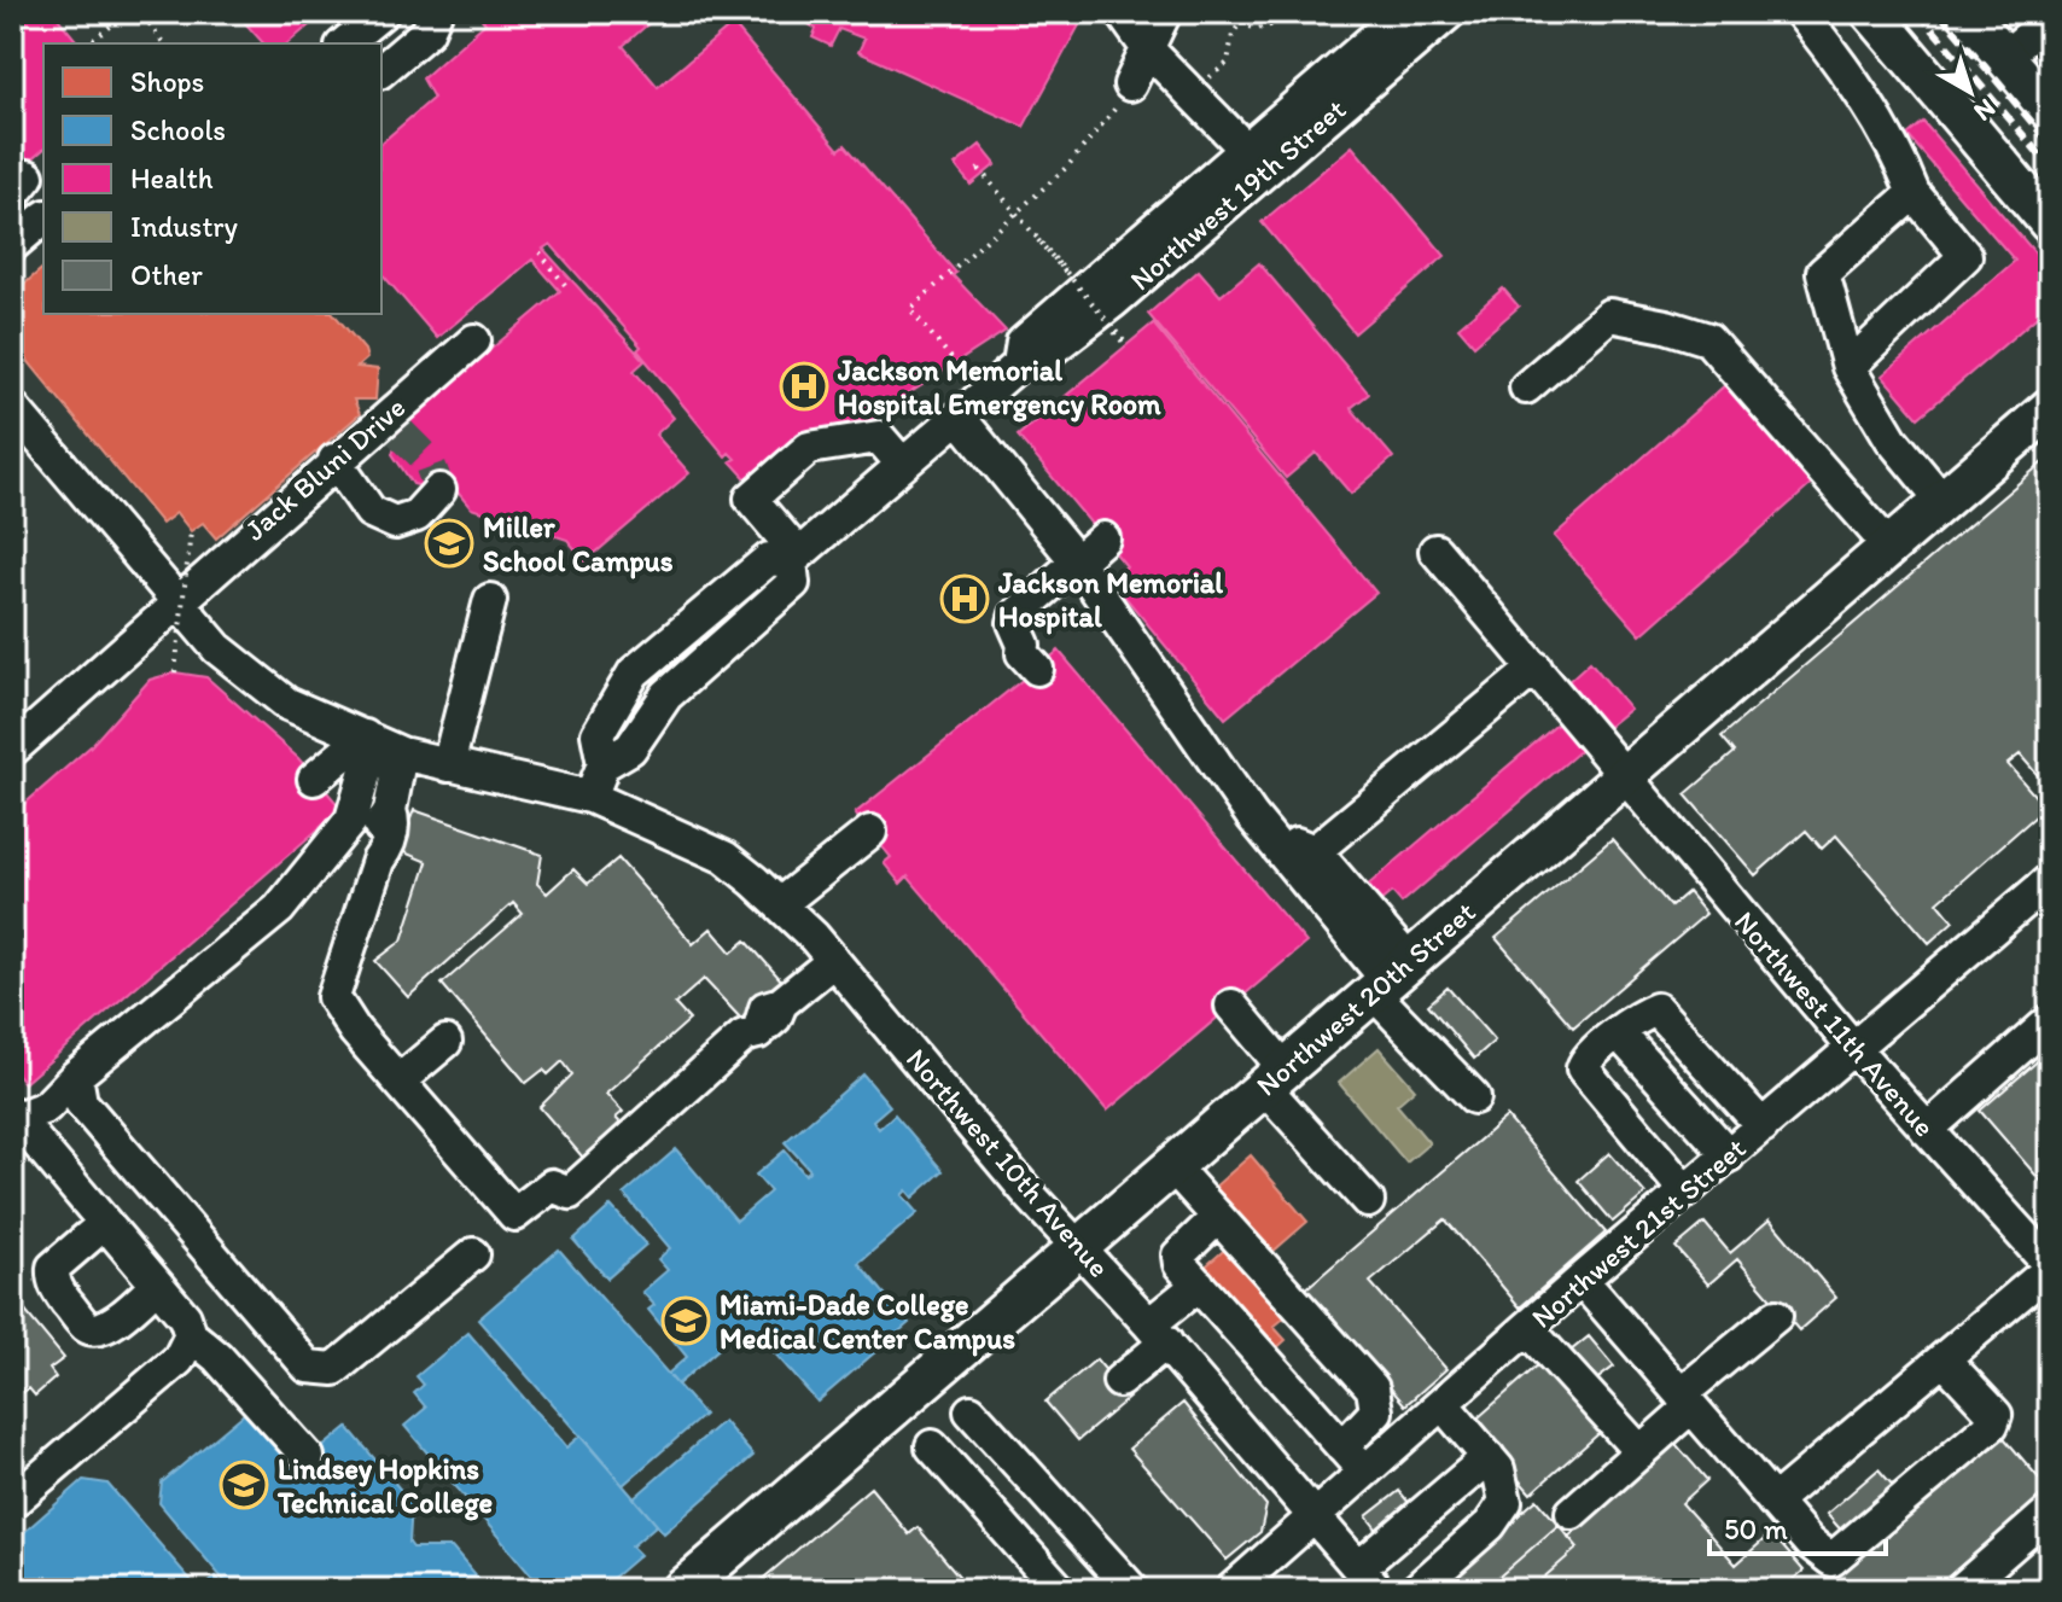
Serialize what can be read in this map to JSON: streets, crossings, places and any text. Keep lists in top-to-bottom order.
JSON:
{
  "streets": {
    "main road": ["Northwest 20th Street"],
    "street": [
      "Northwest 19th Street",
      "Jack Bluni Drive",
      "Northwest 11th Avenue",
      "Northwest 10th Avenue",
      "Northwest 21st Street"
    ]
  },
  "crossings": [
    ["Northwest 19th Street", "Northwest 10th Avenue"],
    ["Jack Bluni Drive", "Northwest 10th Avenue"],
    ["Northwest 20th Street", "Northwest 11th Avenue"],
    ["Northwest 20th Street", "Northwest 10th Avenue"],
    ["Northwest 11th Avenue", "Northwest 21st Street"],
    ["Northwest 10th Avenue", "Northwest 21st Street"]
  ],
  "places": {
    "hospital": ["Jackson Memorial Hospital Emergency Room", "Jackson Memorial Hospital"],
    "school or university": ["Miller School Campus", "Miami-Dade College Medical Center Campus", "Lindsey Hopkins Technical College"]
  },
  "legend": [
    "Shops",
    "Schools",
    "Health",
    "Industry",
    "Other"
  ],
  "scale_bar": "50 m",
  "north": "bottom right"
}
